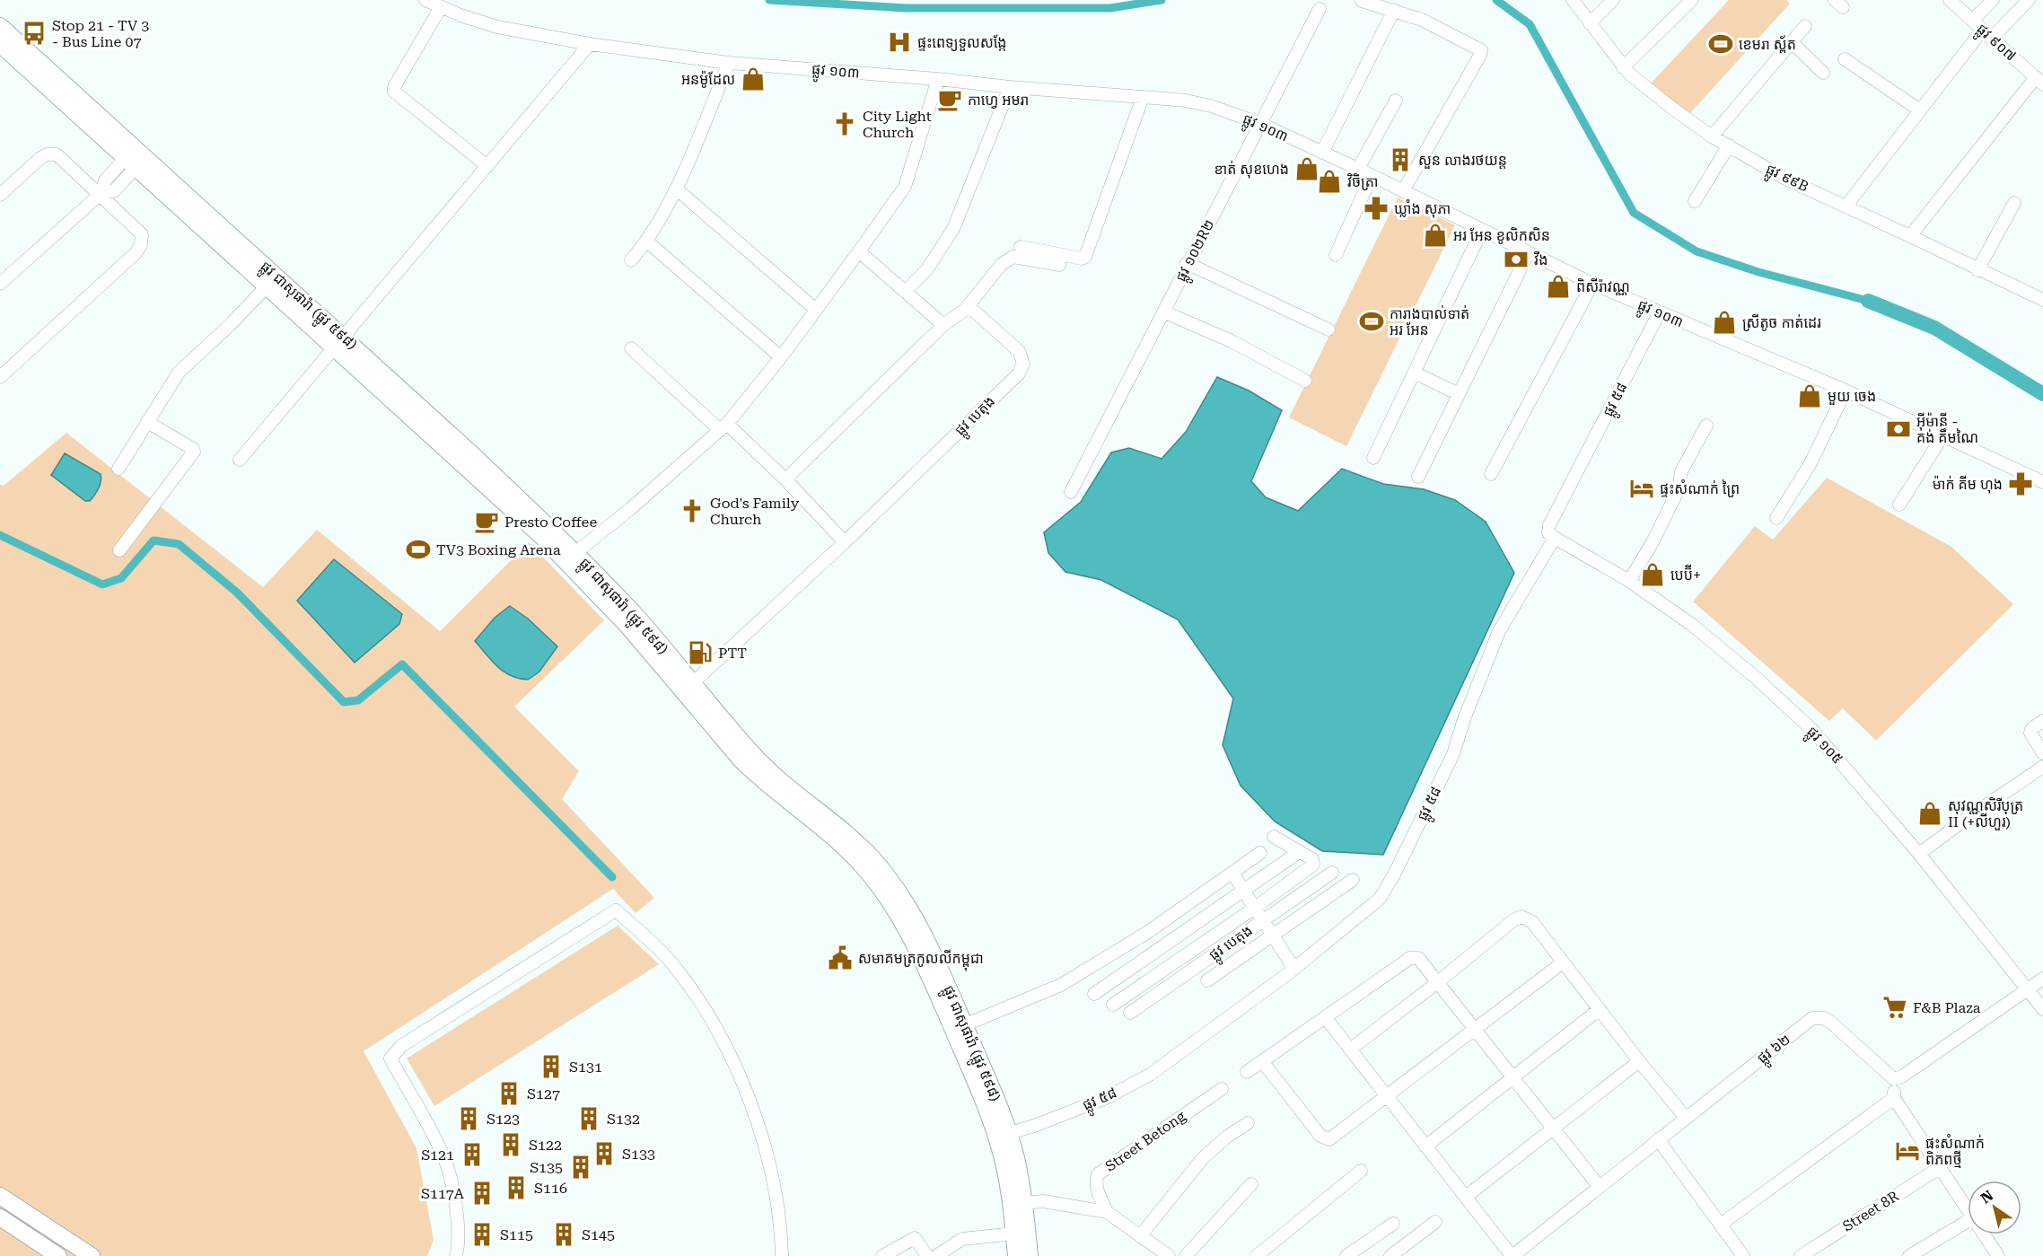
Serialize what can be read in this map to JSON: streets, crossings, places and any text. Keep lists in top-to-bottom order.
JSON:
{
  "streets": {
    "main road": ["ផ្លូវ ជាសុផារ៉ា (ផ្លូវ ៥៩៨)"],
    "street": [
      "ផ្លូវ ៩០៧",
      "ផ្លូវ ១០៣",
      "ផ្លូវ ៩៩B",
      "ផ្លូវ ១០២R២",
      "ផ្លូវ ៥៨",
      "ផ្លូវ បេតុង",
      "ផ្លូវ ១០៥",
      "ផ្លូវ ៦២",
      "Street Betong",
      "Street 8R"
    ]
  },
  "crossings": [
    ["ផ្លូវ ១០៣", "ផ្លូវ ១០២R២"],
    ["ផ្លូវ ១០៣", "ផ្លូវ ៥៨"],
    ["ផ្លូវ ជាសុផារ៉ា (ផ្លូវ ៥៩៨)", "ផ្លូវ ៥៨"],
    ["ផ្លូវ ជាសុផារ៉ា (ផ្លូវ ៥៩៨)", "ផ្លូវ បេតុង"],
    ["ផ្លូវ ៥៨", "ផ្លូវ ១០៥"]
  ],
  "places": {
    "bus stop": ["Stop 21 - TV 3 - Bus Line 07"],
    "hospital": ["ផ្ទះពេទ្យទួលសង្កែ"],
    "sports": ["ខេមរា ស្ព័ត", "ការាងបាល់ទាត់ អរ អែន", "TV3 Boxing Arena"],
    "shop": [
      "អនម៉ូដែល",
      "ខាត់ សុខហេង",
      "វិចិត្រា",
      "អរ អែន ខូលិកសិន",
      "ពិសីរ៉ាវណ្ណ",
      "ស្រីតូច កាត់ដេរ",
      "មួយ ចេង",
      "បេប៊ី+",
      "សុវណ្ណសិរីបុត្រ II (+លីហួរ)"
    ],
    "cafe": ["កាហ្វេ អមរា", "Presto Coffee"],
    "church": ["City Light Church", "God's Family Church"],
    "building": [
      "សួន លាងរថយន្ត",
      "S131",
      "S127",
      "S123",
      "S132",
      "S122",
      "S133",
      "S121",
      "S135",
      "S116",
      "S117A",
      "S115",
      "S145"
    ],
    "pharmacy": ["ឃ្លាំង សុភា", "ម៉ាក់ គីម ហុង"],
    "bank": ["វីង", "អ៊ីម៉ានី - គង់ គឹមណៃ"],
    "hotel": ["ផ្ទះសំណាក់ ព្រៃ", "ផ្ទះសំណាក់ ពិភពថ្មី"],
    "fuel station": ["PTT"],
    "public building": ["សមាគមត្រកូលលីកម្ពុជា"],
    "supermarket": ["F&B Plaza"]
  },
  "north": "top left"
}
